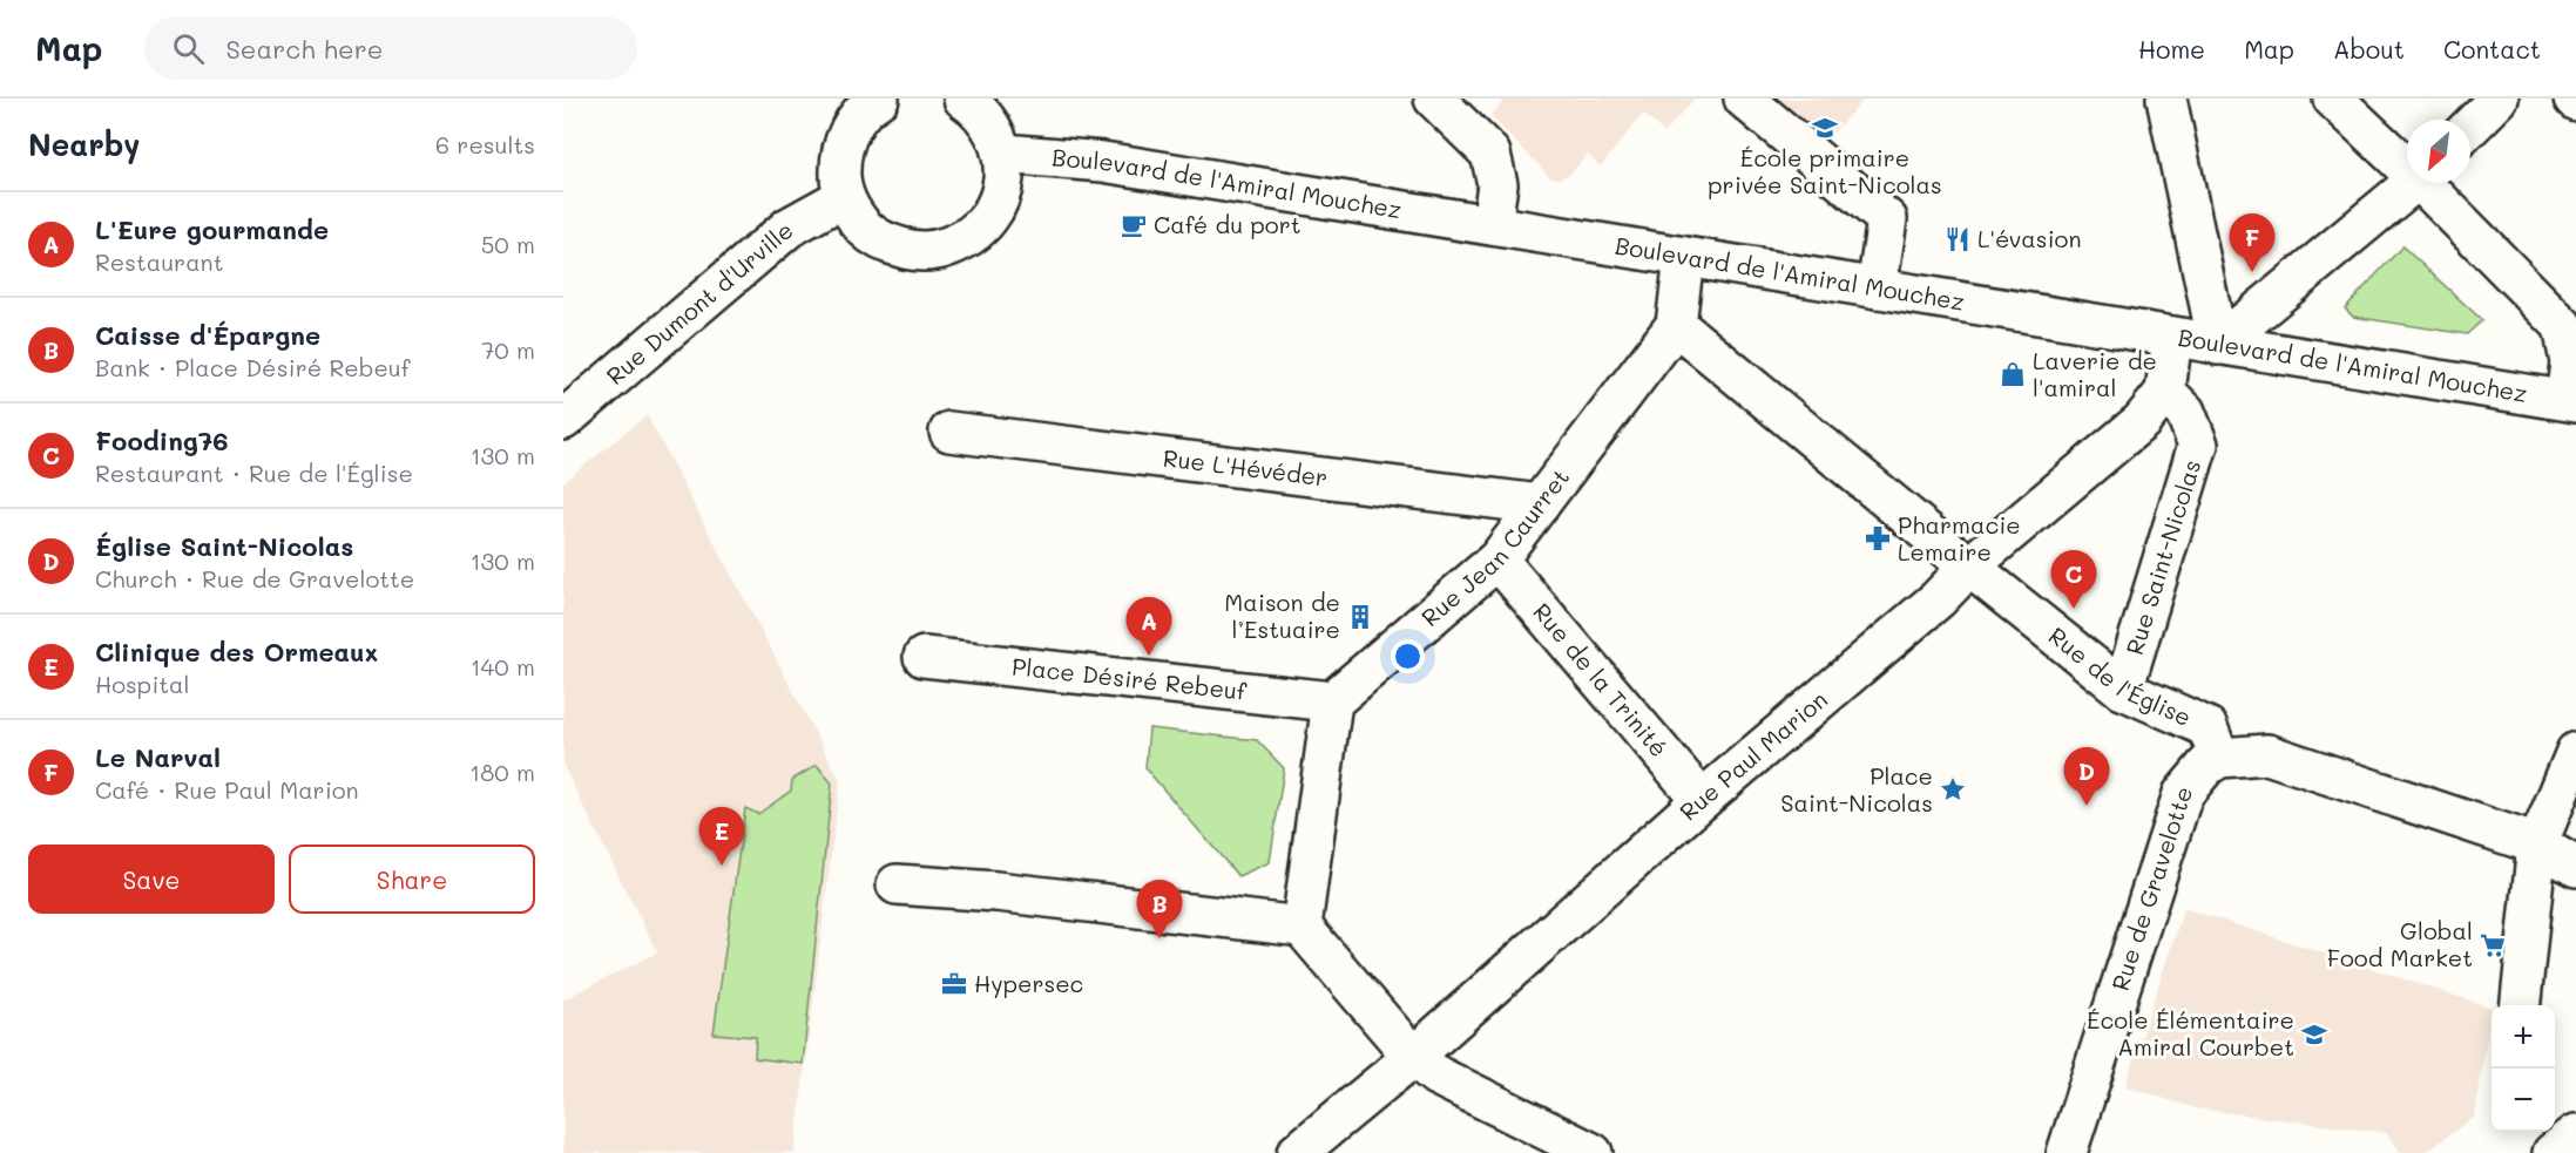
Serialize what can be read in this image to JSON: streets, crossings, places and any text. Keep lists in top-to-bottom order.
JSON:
{
  "streets": {
    "street": [
      "Boulevard de l'Amiral Mouchez",
      "Rue Dumont d'Urville",
      "Rue L'Hévéder",
      "Rue Jean Caurret",
      "Rue Saint-Nicolas",
      "Rue de l'Église",
      "Place Désiré Rebeuf",
      "Rue de la Trinité",
      "Rue Paul Marion",
      "Rue de Gravelotte"
    ]
  },
  "crossings": [
    ["Rue L'Hévéder", "Rue Jean Caurret"],
    ["Rue Jean Caurret", "Rue de l'Église"],
    ["Rue Jean Caurret", "Place Désiré Rebeuf"],
    ["Rue Jean Caurret", "Rue de la Trinité"],
    ["Rue Saint-Nicolas", "Rue de l'Église"],
    ["Rue Saint-Nicolas", "Rue Paul Marion"],
    ["Rue de l'Église", "Rue Paul Marion"],
    ["Rue de l'Église", "Rue de Gravelotte"],
    ["Rue de la Trinité", "Rue Paul Marion"]
  ],
  "places": {
    "school or university": ["École primaire privée Saint-Nicolas", "École Élémentaire Amiral Courbet"],
    "cafe": ["Café du port"],
    "restaurant": ["L'évasion"],
    "shop": ["Laverie de l'amiral"],
    "pharmacy": ["Pharmacie Lemaire"],
    "building": ["Maison de l’Estuaire"],
    "place": ["Place Saint-Nicolas"],
    "supermarket": ["Global Food Market"],
    "office": ["Hypersec"]
  },
  "north": "bottom left",
  "page": {
    "header": "Map",
    "search": "Search here",
    "nav": [
      "Home",
      "Map",
      "About",
      "Contact"
    ],
    "heading": ["Nearby", "6 results"],
    "list": [
      {
        "mark": "A",
        "name": "L'Eure gourmande",
        "note": "Restaurant",
        "value": "50 m"
      },
      {
        "mark": "B",
        "name": "Caisse d'Épargne",
        "note": "Bank · Place Désiré Rebeuf",
        "value": "70 m"
      },
      {
        "mark": "C",
        "name": "Fooding76",
        "note": "Restaurant · Rue de l'Église",
        "value": "130 m"
      },
      {
        "mark": "D",
        "name": "Église Saint-Nicolas",
        "note": "Church · Rue de Gravelotte",
        "value": "130 m"
      },
      {
        "mark": "E",
        "name": "Clinique des Ormeaux",
        "note": "Hospital",
        "value": "140 m"
      },
      {
        "mark": "F",
        "name": "Le Narval",
        "note": "Café · Rue Paul Marion",
        "value": "180 m"
      }
    ],
    "pins": [
      "F",
      "C",
      "A",
      "D",
      "E",
      "B"
    ],
    "buttons": ["Save", "Share"],
    "map_buttons": ["+", "−"]
  }
}
